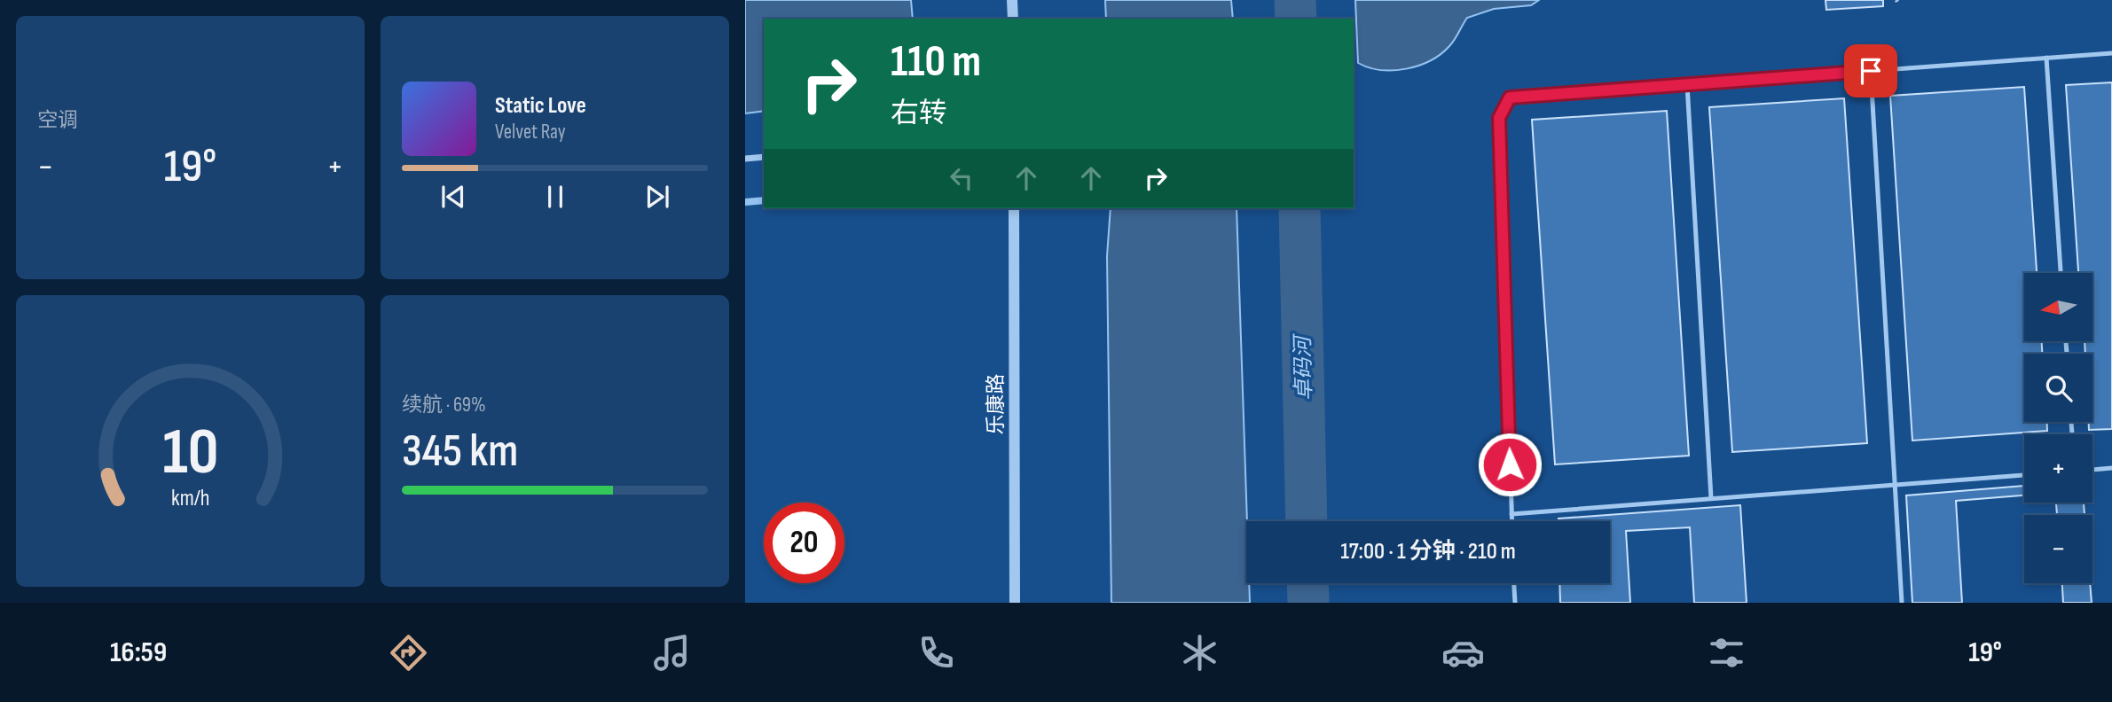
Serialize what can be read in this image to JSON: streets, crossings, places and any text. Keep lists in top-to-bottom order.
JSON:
{
  "streets": {
    "street": ["乐康路"]
  },
  "water": ["卓码河"],
  "north": "left",
  "page": {
    "tile": [
      "空调",
      ["续航 · 69%", "345 km"]
    ],
    "turn": ["110 m", "右转"],
    "song": ["Static Love", "Velvet Ray"],
    "heat": ["−", "19°", "+"],
    "map_buttons": ["+", "−"],
    "limit": "20",
    "trip": "17:00 · 1 分钟 · 210 m",
    "tabs": ["16:59", "19°"],
    "gauge": ["10", "km/h"]
  }
}
